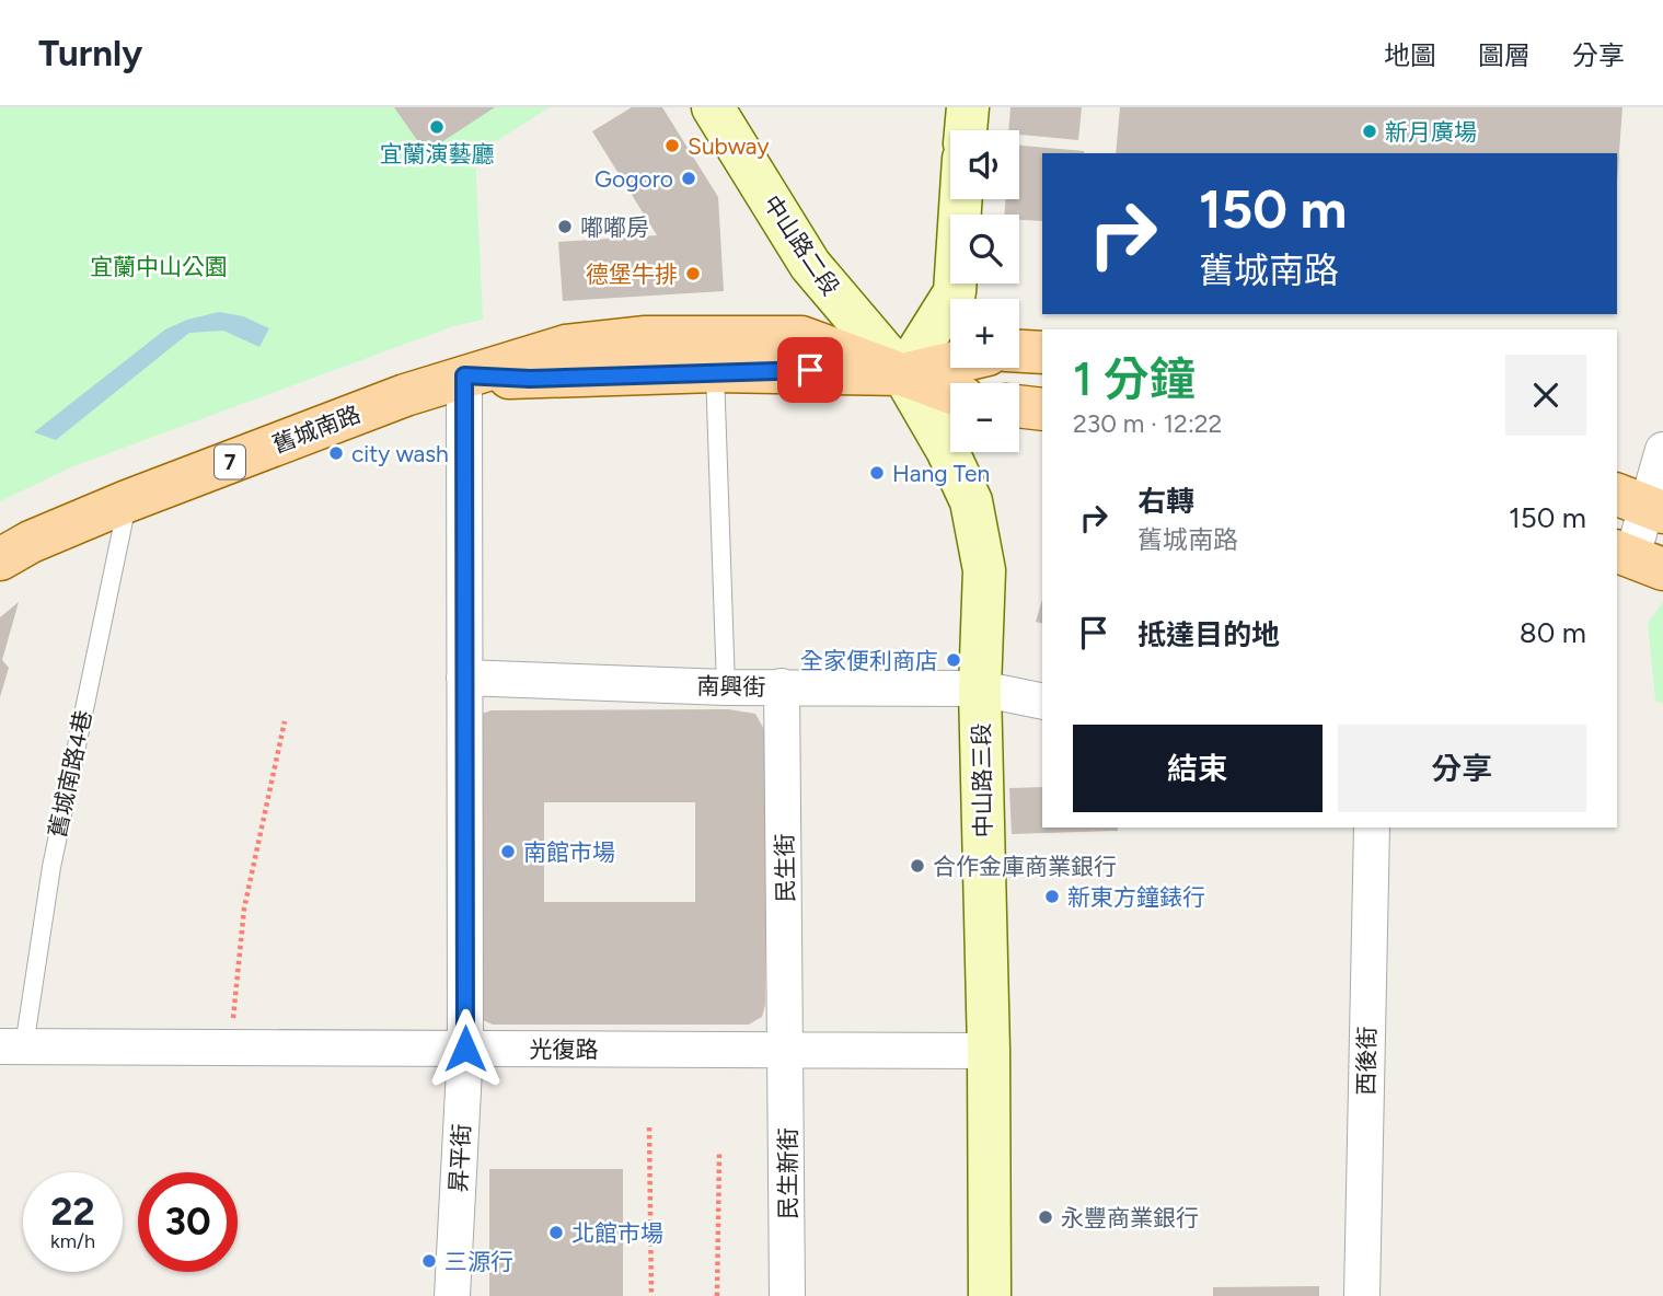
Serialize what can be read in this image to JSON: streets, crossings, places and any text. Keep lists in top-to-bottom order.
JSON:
{
  "streets": {
    "main road": ["舊城南路", "7"],
    "street": [
      "中山路二段",
      "南興街",
      "中山路三段",
      "民生街",
      "光復路",
      "西後街",
      "昇平街",
      "民生新街"
    ],
    "lane": ["舊城南路4巷"]
  },
  "crossings": [
    ["中山路二段", "舊城南路"],
    ["中山路二段", "中山路三段"],
    ["舊城南路", "舊城南路4巷"],
    ["舊城南路", "中山路三段"],
    ["舊城南路", "昇平街"],
    ["南興街", "中山路三段"],
    ["南興街", "民生街"],
    ["南興街", "昇平街"],
    ["舊城南路4巷", "光復路"],
    ["中山路三段", "光復路"],
    ["民生街", "光復路"],
    ["民生街", "民生新街"],
    ["光復路", "昇平街"],
    ["光復路", "民生新街"]
  ],
  "parks": ["宜蘭中山公園"],
  "places": [
    "宜蘭演藝廳",
    "新月廣場",
    "Subway",
    "Gogoro",
    "嘟嘟房",
    "德堡牛排",
    "city wash",
    "Hang Ten",
    "全家便利商店",
    "南館市場",
    "合作金庫商業銀行",
    "新東方鐘錶行",
    "永豐商業銀行",
    "北館市場",
    "三源行"
  ],
  "page": {
    "header": "Turnly",
    "nav": ["地圖", "圖層", "分享"],
    "map_buttons": ["+", "−"],
    "turn": ["150 m", "舊城南路"],
    "heading": ["1 分鐘", "230 m · 12:22"],
    "list": [
      {
        "name": "右轉",
        "note": "舊城南路",
        "value": "150 m"
      },
      {
        "name": "抵達目的地",
        "value": "80 m"
      }
    ],
    "buttons": ["結束", "分享"],
    "speed": "22 km/h",
    "limit": "30"
  }
}
